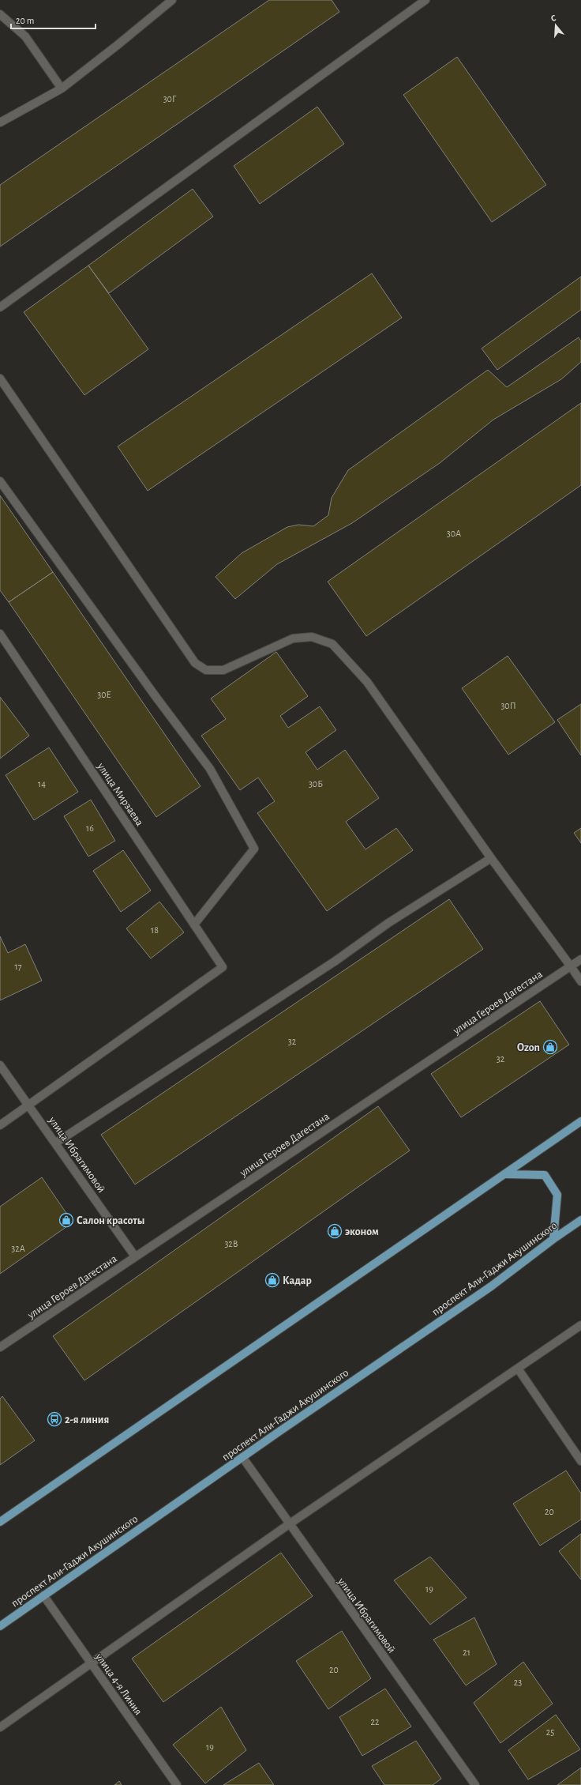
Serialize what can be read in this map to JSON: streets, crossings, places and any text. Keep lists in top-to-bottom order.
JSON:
{
  "streets": {
    "main road": ["проспект Али-Гаджи Акушинского"],
    "street": [
      "улица Мирзаева",
      "улица Героев Дагестана",
      "улица Ибрагимовой",
      "улица 4-я Линия"
    ]
  },
  "crossings": [
    ["улица Мирзаева", "улица Ибрагимовой"],
    ["улица Героев Дагестана", "улица Ибрагимовой"],
    ["улица Ибрагимовой", "проспект Али-Гаджи Акушинского"],
    ["проспект Али-Гаджи Акушинского", "улица 4-я Линия"]
  ],
  "places": {
    "shop": [
      "Ozon",
      "Салон красоты",
      "эконом",
      "Кадар"
    ],
    "bus stop": ["2-я линия"]
  },
  "house_numbers": [
    "30Г",
    "30А",
    "30Е",
    "30П",
    "14",
    "30Б",
    "16",
    "18",
    "17",
    "32",
    "32",
    "32В",
    "32А",
    "20",
    "19",
    "21",
    "20",
    "23",
    "22",
    "25",
    "19"
  ],
  "scale_bar": "20 m",
  "north": "top"
}
